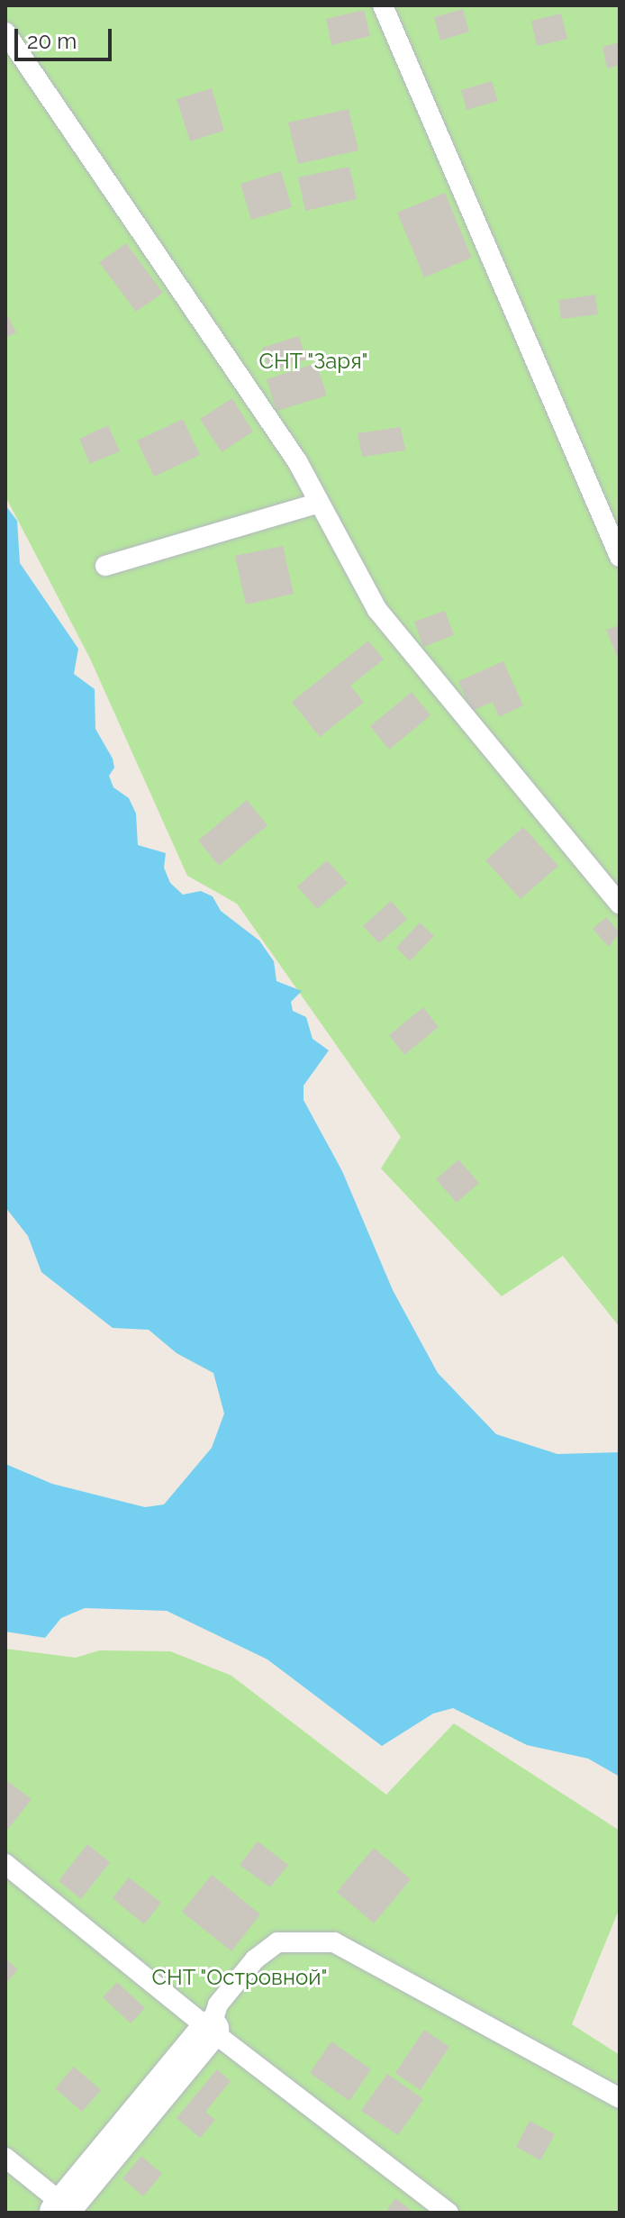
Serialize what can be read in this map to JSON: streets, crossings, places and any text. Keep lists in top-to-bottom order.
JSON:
{
  "parks": ["СНТ \"Заря\"", "СНТ \"Островной\""],
  "scale_bar": "20 m"
}
